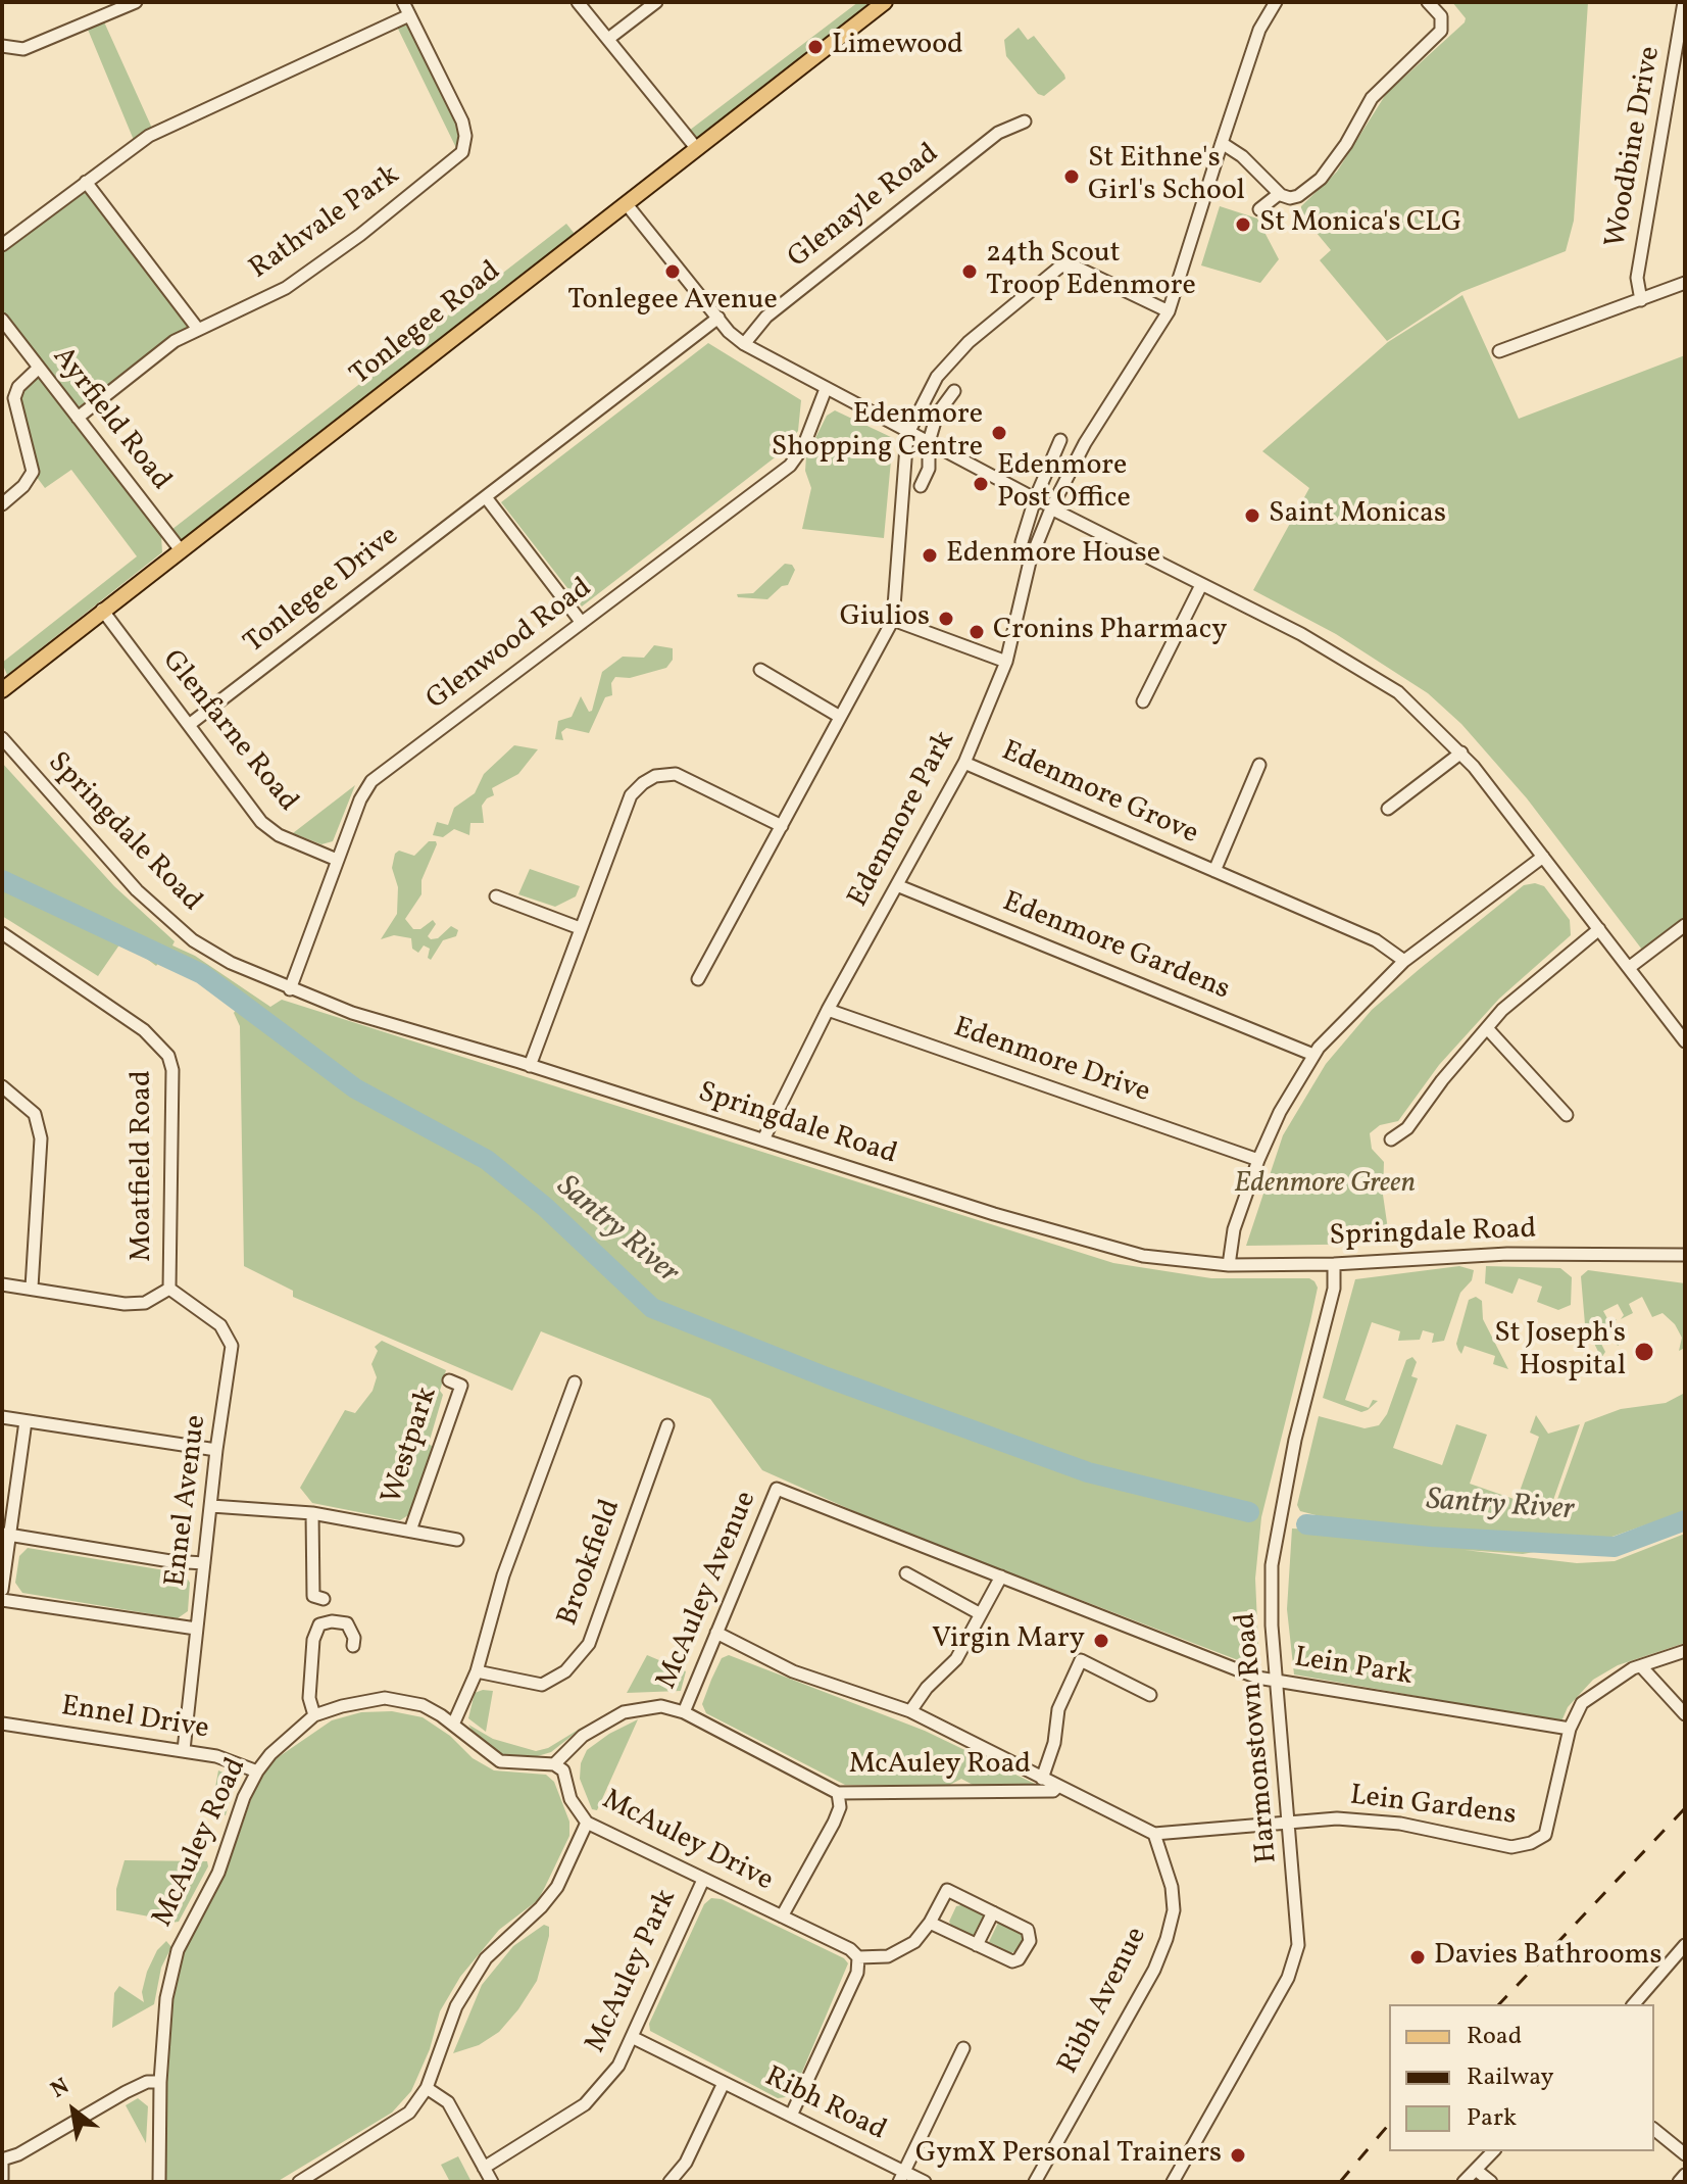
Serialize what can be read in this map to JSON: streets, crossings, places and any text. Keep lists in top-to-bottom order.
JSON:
{
  "streets": {
    "main road": ["Tonlegee Road"],
    "street": [
      "Woodbine Drive",
      "Glenayle Road",
      "Rathvale Park",
      "Ayrfield Road",
      "Tonlegee Drive",
      "Glenwood Road",
      "Glenfarne Road",
      "Edenmore Grove",
      "Edenmore Park",
      "Springdale Road",
      "Edenmore Gardens",
      "Edenmore Drive",
      "Moatfield Road",
      "Westpark",
      "Ennel Avenue",
      "Brookfield",
      "McAuley Avenue",
      "Lein Park",
      "Ennel Drive",
      "Harmonstown Road",
      "McAuley Road",
      "Lein Gardens",
      "McAuley Drive",
      "McAuley Park",
      "Ribh Avenue",
      "Ribh Road"
    ]
  },
  "crossings": [
    ["Rathvale Park", "Ayrfield Road"],
    ["Tonlegee Road", "Ayrfield Road"],
    ["Tonlegee Road", "Glenfarne Road"],
    ["Tonlegee Drive", "Glenfarne Road"],
    ["Glenwood Road", "Glenfarne Road"],
    ["Glenwood Road", "Springdale Road"],
    ["Edenmore Grove", "Edenmore Park"],
    ["Edenmore Park", "Springdale Road"],
    ["Edenmore Park", "Edenmore Gardens"],
    ["Edenmore Park", "Edenmore Drive"],
    ["Springdale Road", "Harmonstown Road"],
    ["Moatfield Road", "Ennel Avenue"],
    ["Westpark", "Ennel Avenue"],
    ["Ennel Avenue", "Ennel Drive"],
    ["McAuley Avenue", "Lein Park"],
    ["McAuley Avenue", "McAuley Road"],
    ["Lein Park", "Harmonstown Road"],
    ["Lein Park", "Lein Gardens"],
    ["Ennel Drive", "McAuley Road"],
    ["Harmonstown Road", "Lein Gardens"],
    ["McAuley Road", "McAuley Drive"],
    ["Lein Gardens", "Ribh Avenue"],
    ["McAuley Drive", "McAuley Park"],
    ["McAuley Park", "Ribh Road"]
  ],
  "water": ["Santry River"],
  "parks": ["Edenmore Green"],
  "places": [
    "Limewood",
    "St Eithne's Girl's School",
    "St Monica's CLG",
    "Tonlegee Avenue",
    "24th Scout Troop Edenmore",
    "Edenmore Shopping Centre",
    "Edenmore Post Office",
    "Saint Monicas",
    "Edenmore House",
    "Giulios",
    "Cronins Pharmacy",
    "St Joseph's Hospital",
    "Virgin Mary",
    "Davies Bathrooms",
    "GymX Personal Trainers"
  ],
  "legend": ["Road", "Railway", "Park"],
  "north": "top left"
}
